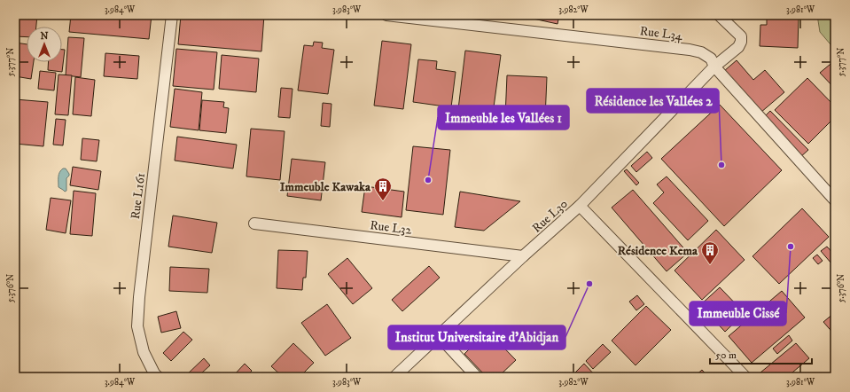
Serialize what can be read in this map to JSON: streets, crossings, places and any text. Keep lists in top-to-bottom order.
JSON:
{
  "streets": {
    "street": [
      "Rue L34",
      "Rue L161",
      "Rue L30",
      "Rue L32"
    ]
  },
  "crossings": [
    ["Rue L34", "Rue L30"],
    ["Rue L30", "Rue L32"]
  ],
  "places": {
    "other": [
      "Résidence les Vallées 2",
      "Immeuble les Vallées 1",
      "Immeuble Cissé",
      "Institut Universitaire d'Abidjan"
    ],
    "building": ["Immeuble Kawaka", "Résidence Kema"]
  },
  "scale_bar": "50 m",
  "north": "top",
  "coordinates": [
    "3.984°W",
    "3.983°W",
    "3.982°W",
    "3.981°W",
    "5.377°N",
    "5.376°N"
  ]
}
